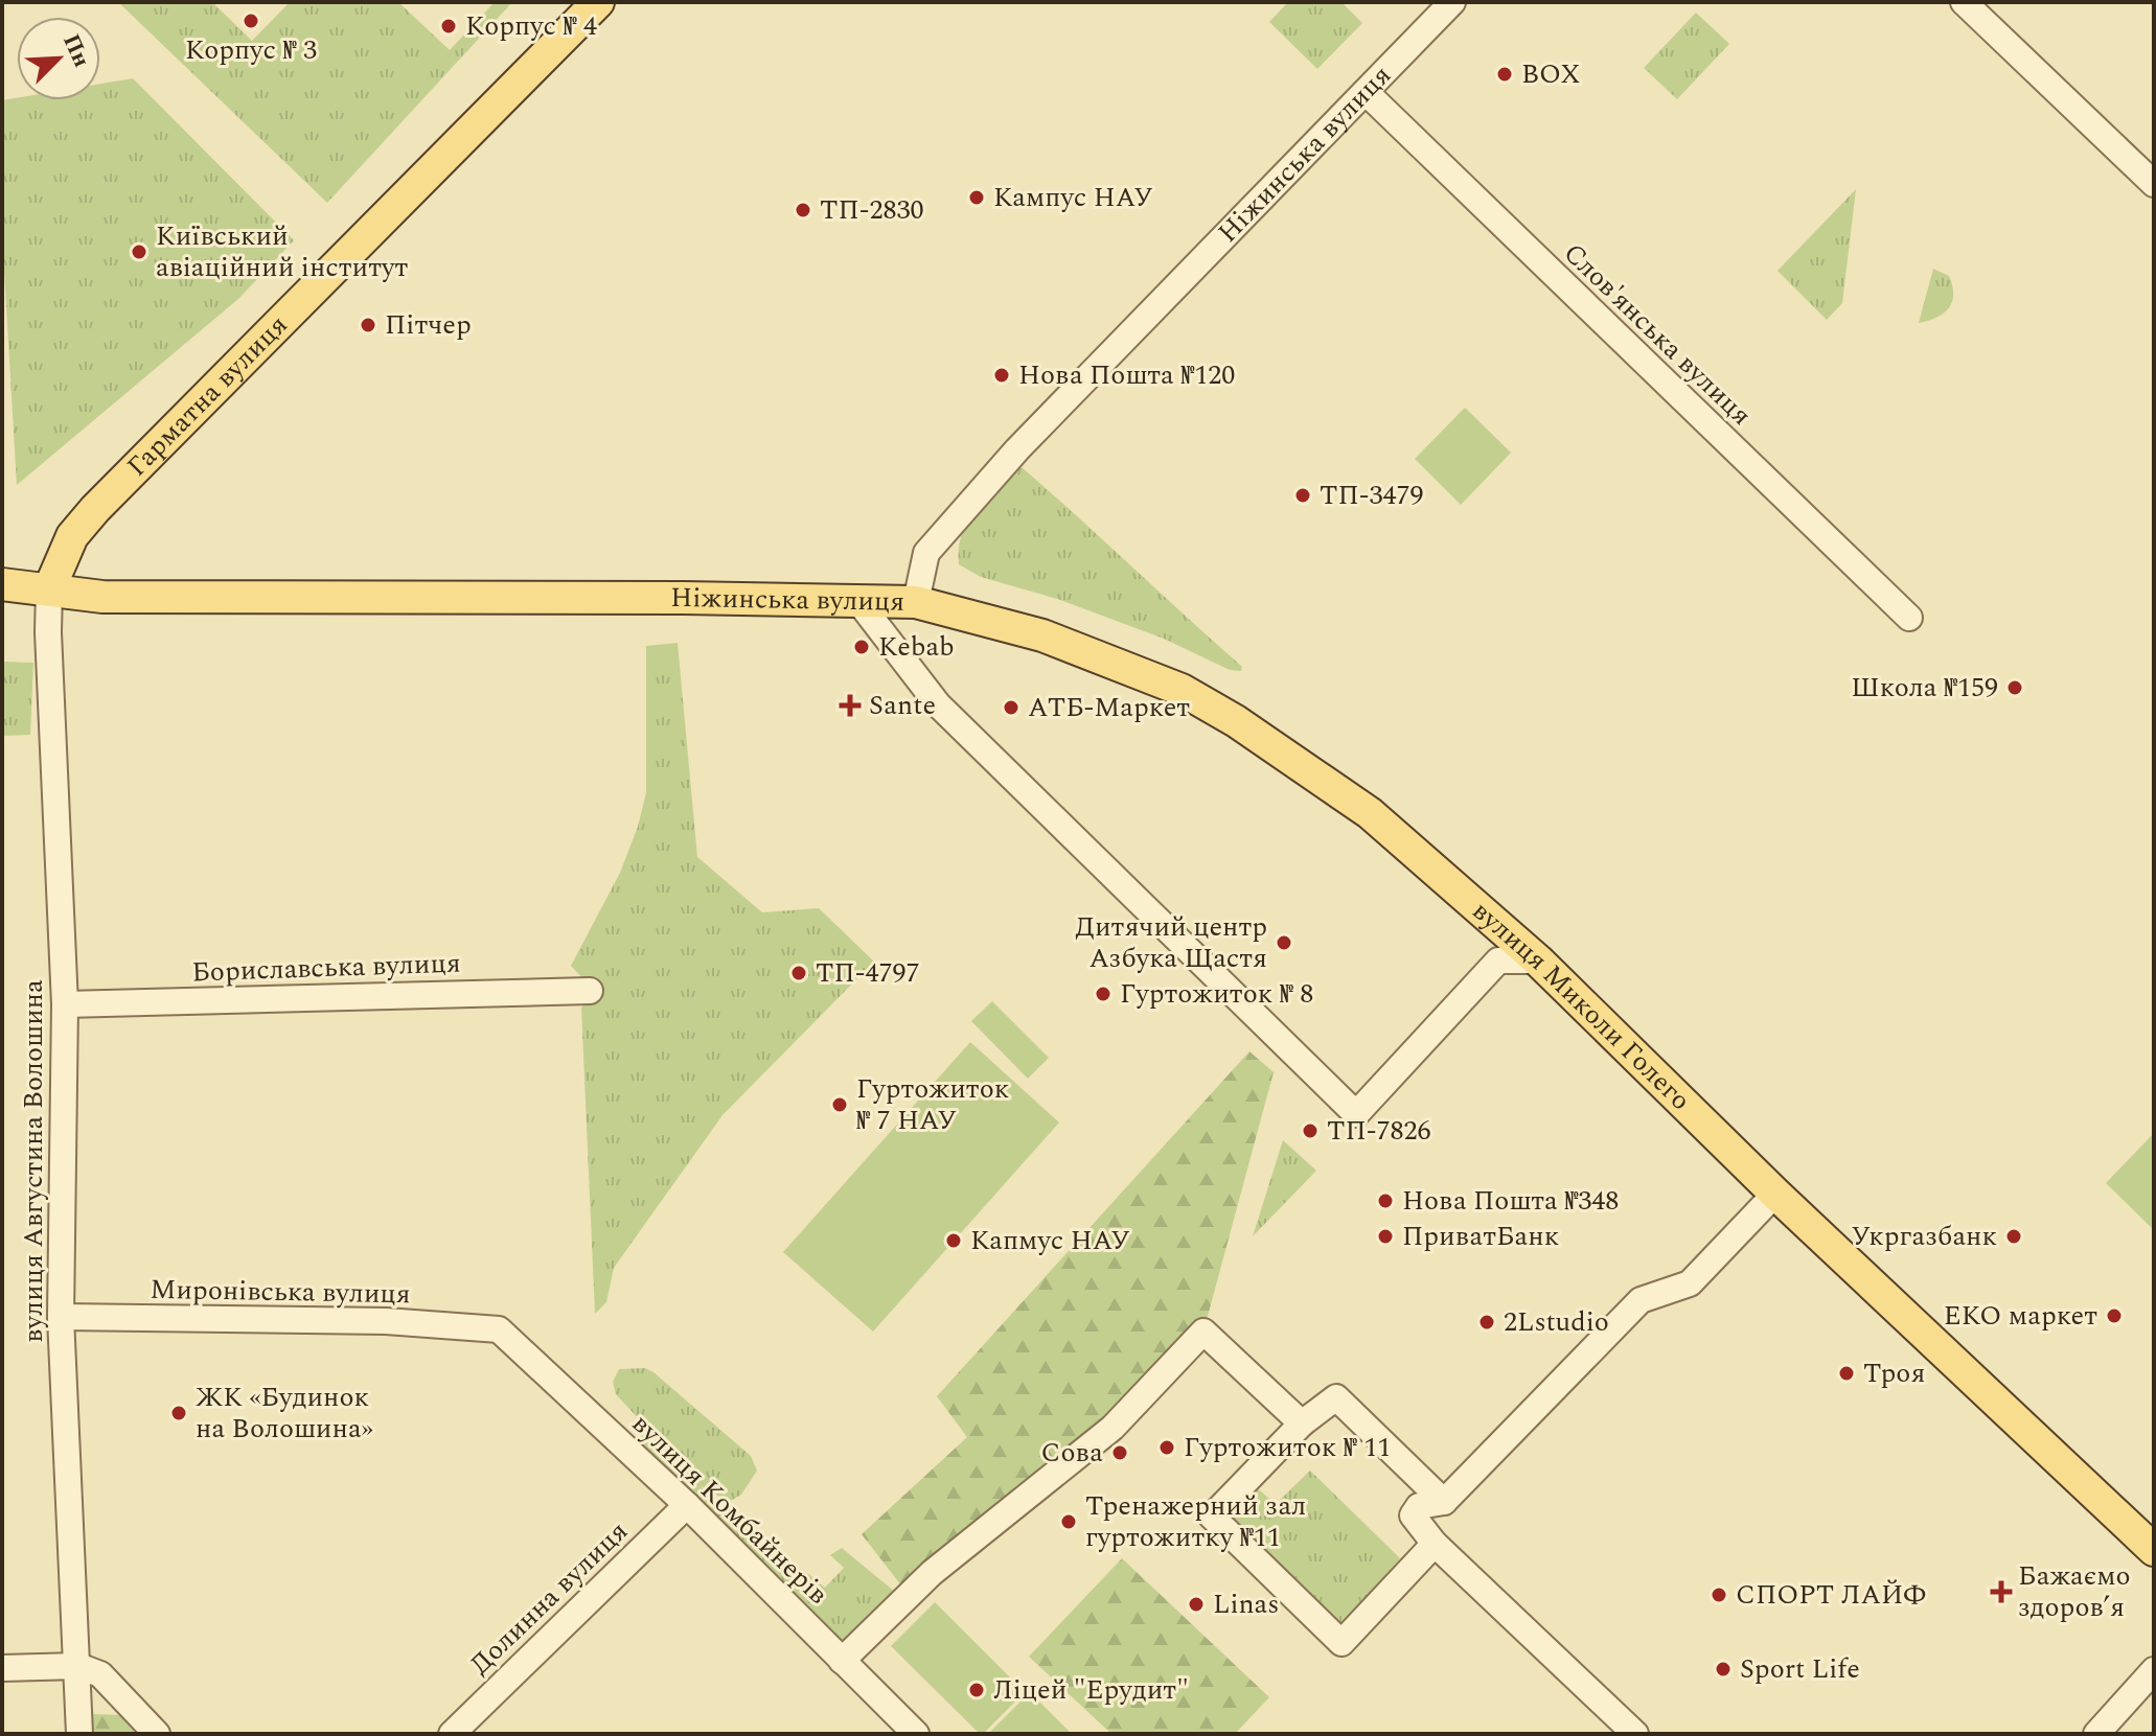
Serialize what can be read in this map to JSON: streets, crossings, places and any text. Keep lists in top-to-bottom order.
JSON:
{
  "streets": {
    "main road": ["Ніжинська вулиця", "Гарматна вулиця", "вулиця Миколи Голего"],
    "street": [
      "Слов'янська вулиця",
      "Бориславська вулиця",
      "вулиця Августина Волошина",
      "Миронівська вулиця",
      "вулиця Комбайнерів",
      "Долинна вулиця"
    ]
  },
  "crossings": [
    ["Ніжинська вулиця", "Слов'янська вулиця"],
    ["Ніжинська вулиця", "Гарматна вулиця"],
    ["Ніжинська вулиця", "вулиця Миколи Голего"],
    ["Ніжинська вулиця", "вулиця Августина Волошина"],
    ["Гарматна вулиця", "вулиця Августина Волошина"],
    ["Бориславська вулиця", "вулиця Августина Волошина"],
    ["вулиця Августина Волошина", "Миронівська вулиця"],
    ["Миронівська вулиця", "вулиця Комбайнерів"],
    ["вулиця Комбайнерів", "Долинна вулиця"]
  ],
  "places": {
    "other": [
      "Корпус № 3",
      "Корпус № 4",
      "BOX",
      "Кампус НАУ",
      "ТП-2830",
      "Київський авіаційний інститут",
      "Пітчер",
      "Нова Пошта №120",
      "ТП-3479",
      "Kebab",
      "Школа №159",
      "АТБ-Маркет",
      "Дитячий центр Азбука Щастя",
      "ТП-4797",
      "Гуртожиток № 8",
      "Гуртожиток № 7 НАУ",
      "ТП-7826",
      "Нова Пошта №348",
      "ПриватБанк",
      "Укргазбанк",
      "Капмус НАУ",
      "ЕКО маркет",
      "2Lstudio",
      "Троя",
      "ЖК «Будинок на Волошина»",
      "Гуртожиток № 11",
      "Сова",
      "Тренажерний зал гуртожитку №11",
      "СПОРТ ЛАЙФ",
      "Linas",
      "Sport Life",
      "Ліцей \"Ерудит\""
    ],
    "health": ["Sante", "Бажаємо здоровʼя"]
  },
  "north": "top right"
}
